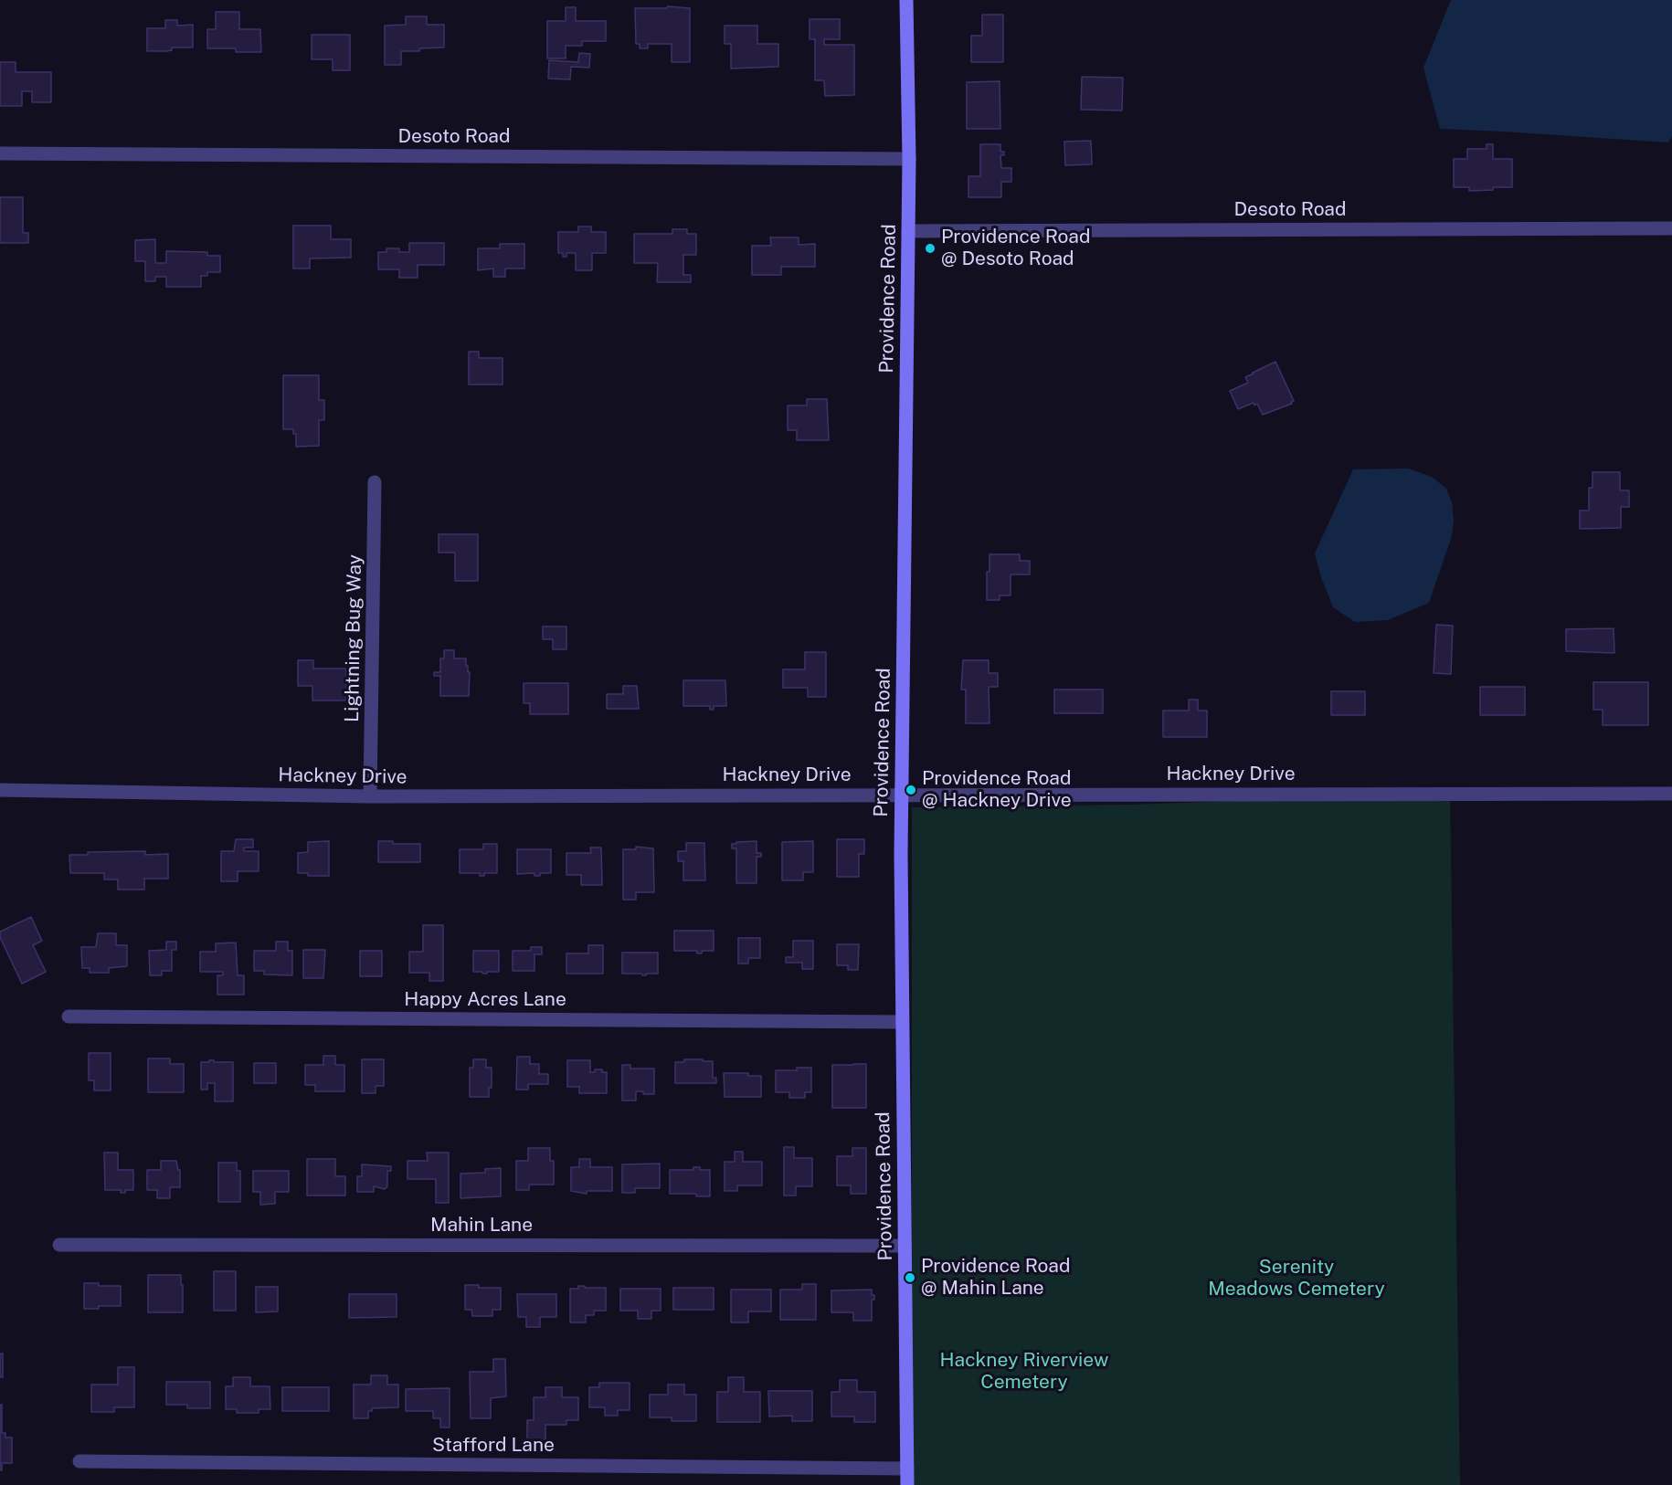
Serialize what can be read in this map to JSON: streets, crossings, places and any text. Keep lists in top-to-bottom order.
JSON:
{
  "streets": {
    "street": [
      "Desoto Road",
      "Providence Road",
      "Lightning Bug Way",
      "Hackney Drive",
      "Happy Acres Lane",
      "Mahin Lane",
      "Stafford Lane"
    ]
  },
  "crossings": [
    ["Desoto Road", "Providence Road"],
    ["Providence Road", "Hackney Drive"],
    ["Providence Road", "Happy Acres Lane"],
    ["Providence Road", "Mahin Lane"],
    ["Providence Road", "Stafford Lane"],
    ["Lightning Bug Way", "Hackney Drive"]
  ],
  "parks": ["Serenity Meadows Cemetery", "Hackney Riverview Cemetery"],
  "places": ["Providence Road @ Desoto Road", "Providence Road @ Hackney Drive", "Providence Road @ Mahin Lane"]
}
